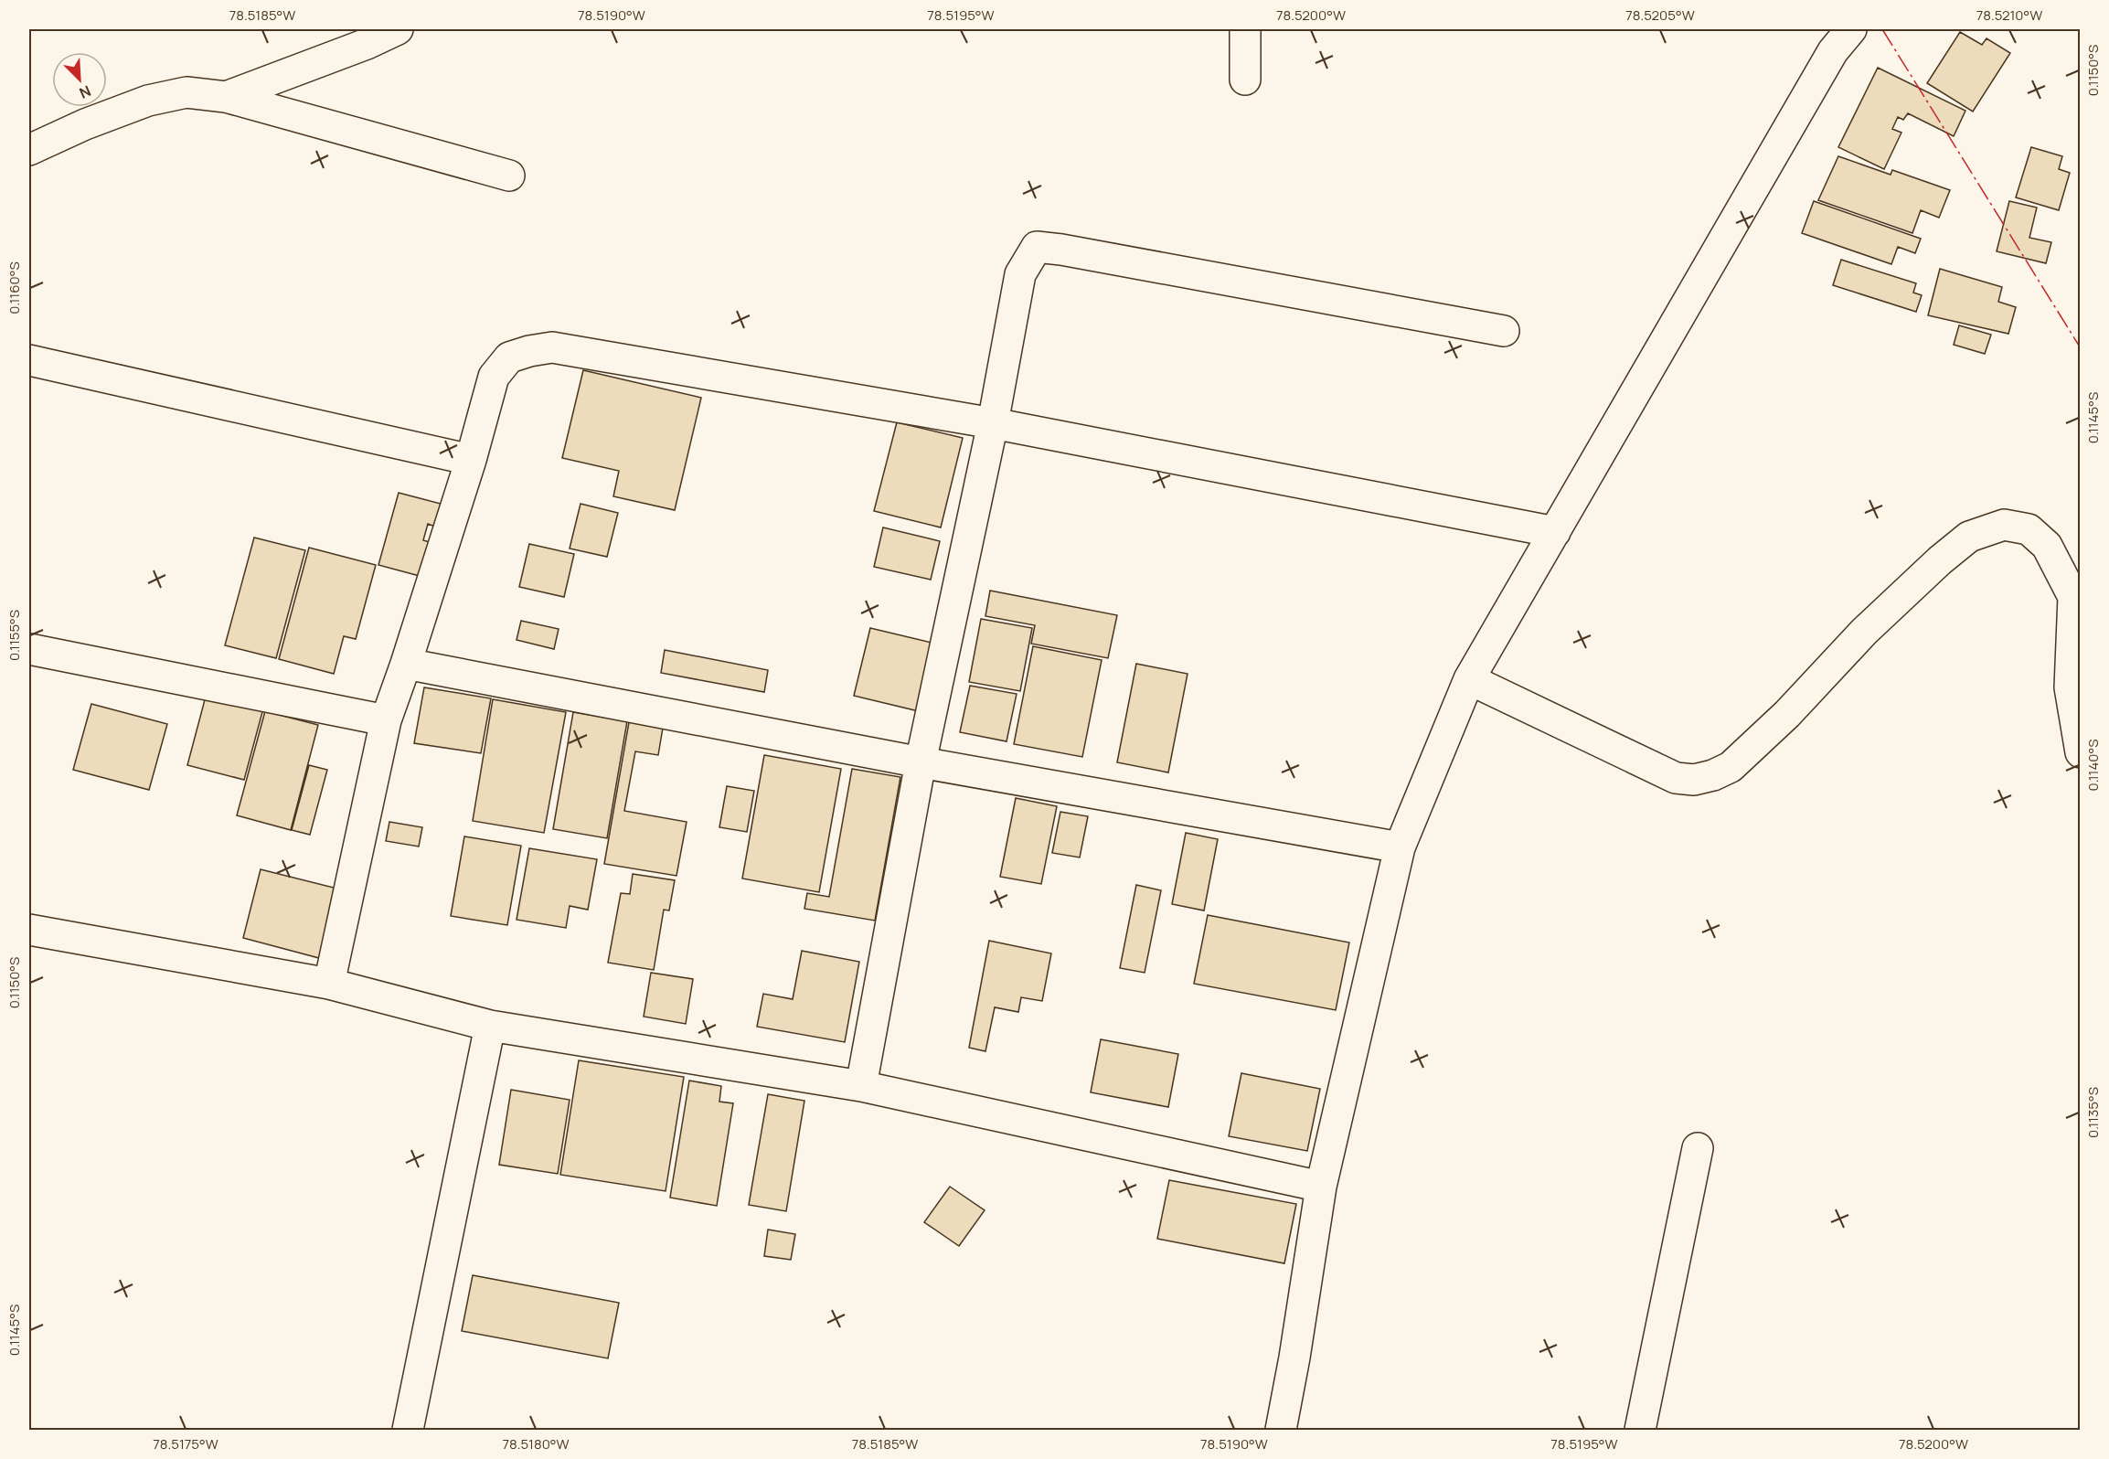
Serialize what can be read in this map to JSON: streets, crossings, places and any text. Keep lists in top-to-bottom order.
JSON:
{
  "north": "bottom right",
  "coordinates": [
    "78.5185°W",
    "78.5190°W",
    "78.5195°W",
    "78.5200°W",
    "78.5205°W",
    "78.5210°W",
    "0.1150°S",
    "0.1160°S",
    "0.1145°S",
    "0.1155°S",
    "0.1140°S",
    "0.1135°S",
    "78.5175°W",
    "78.5180°W"
  ]
}
